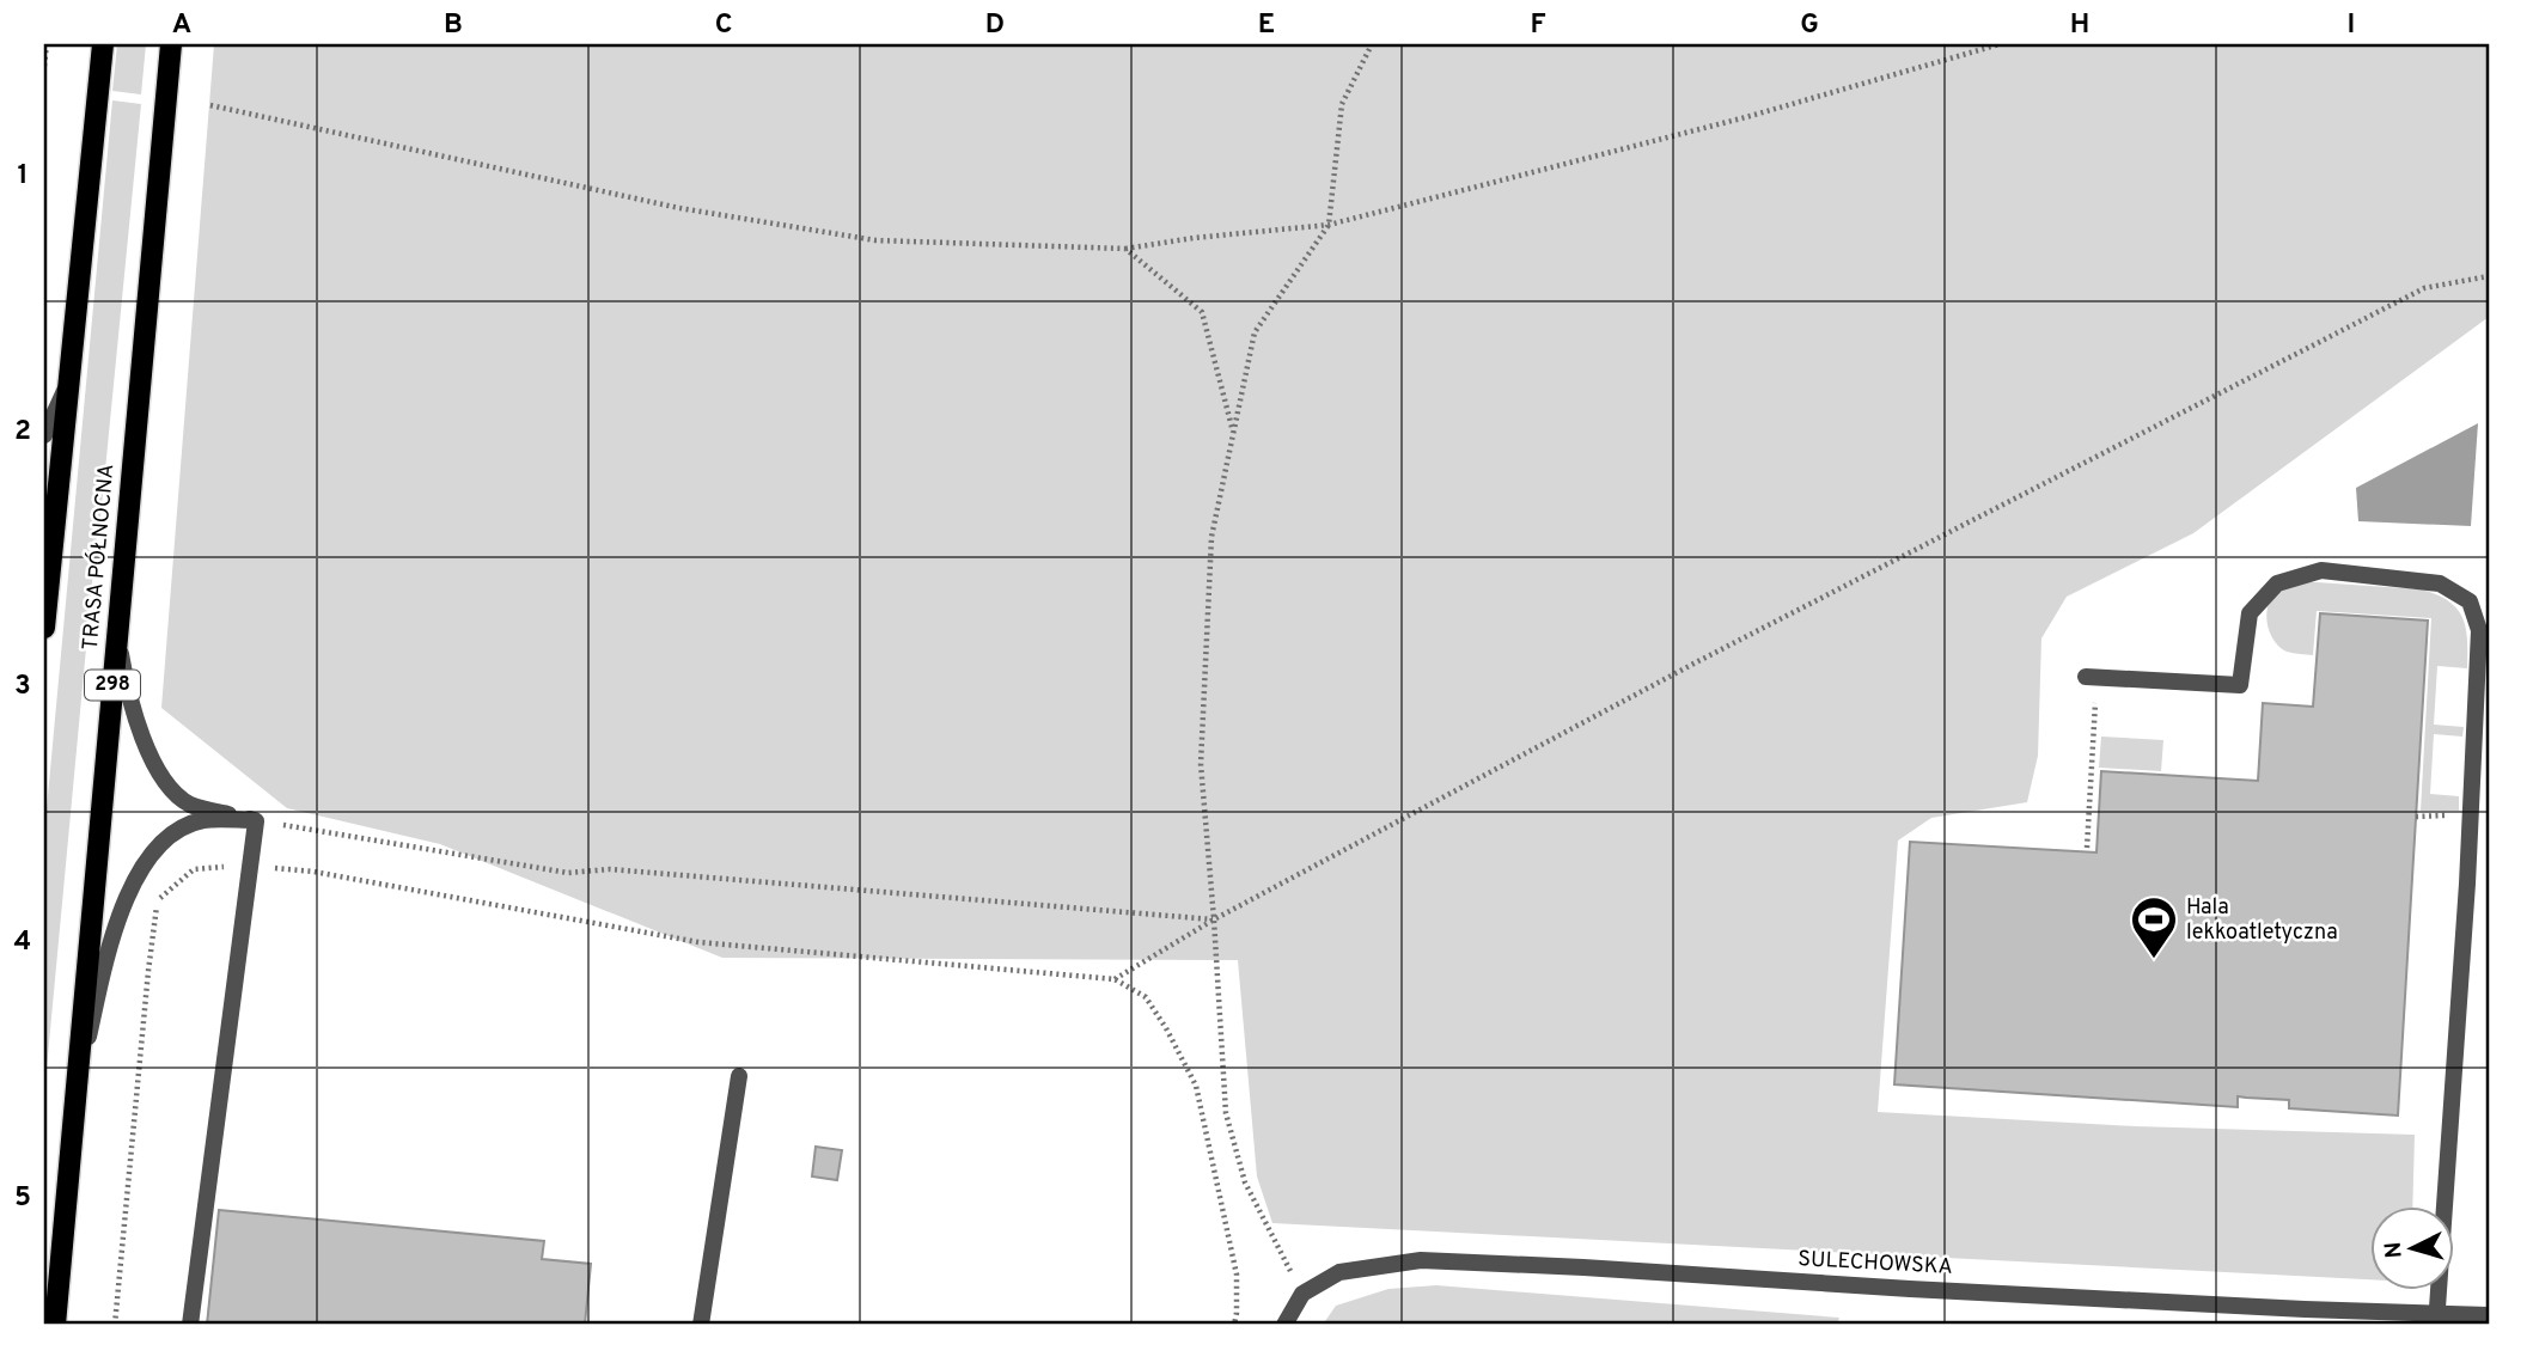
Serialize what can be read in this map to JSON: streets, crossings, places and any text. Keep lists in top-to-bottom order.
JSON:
{
  "streets": {
    "main road": ["TRASA PÓŁNOCNA", "298"],
    "street": ["SULECHOWSKA"]
  },
  "places": {
    "sports": ["Hala lekkoatletyczna"]
  },
  "north": "left",
  "grid": {
    "columns": [
      "A",
      "B",
      "C",
      "D",
      "E",
      "F",
      "G",
      "H",
      "I"
    ],
    "rows": [
      "1",
      "2",
      "3",
      "4",
      "5"
    ]
  }
}
